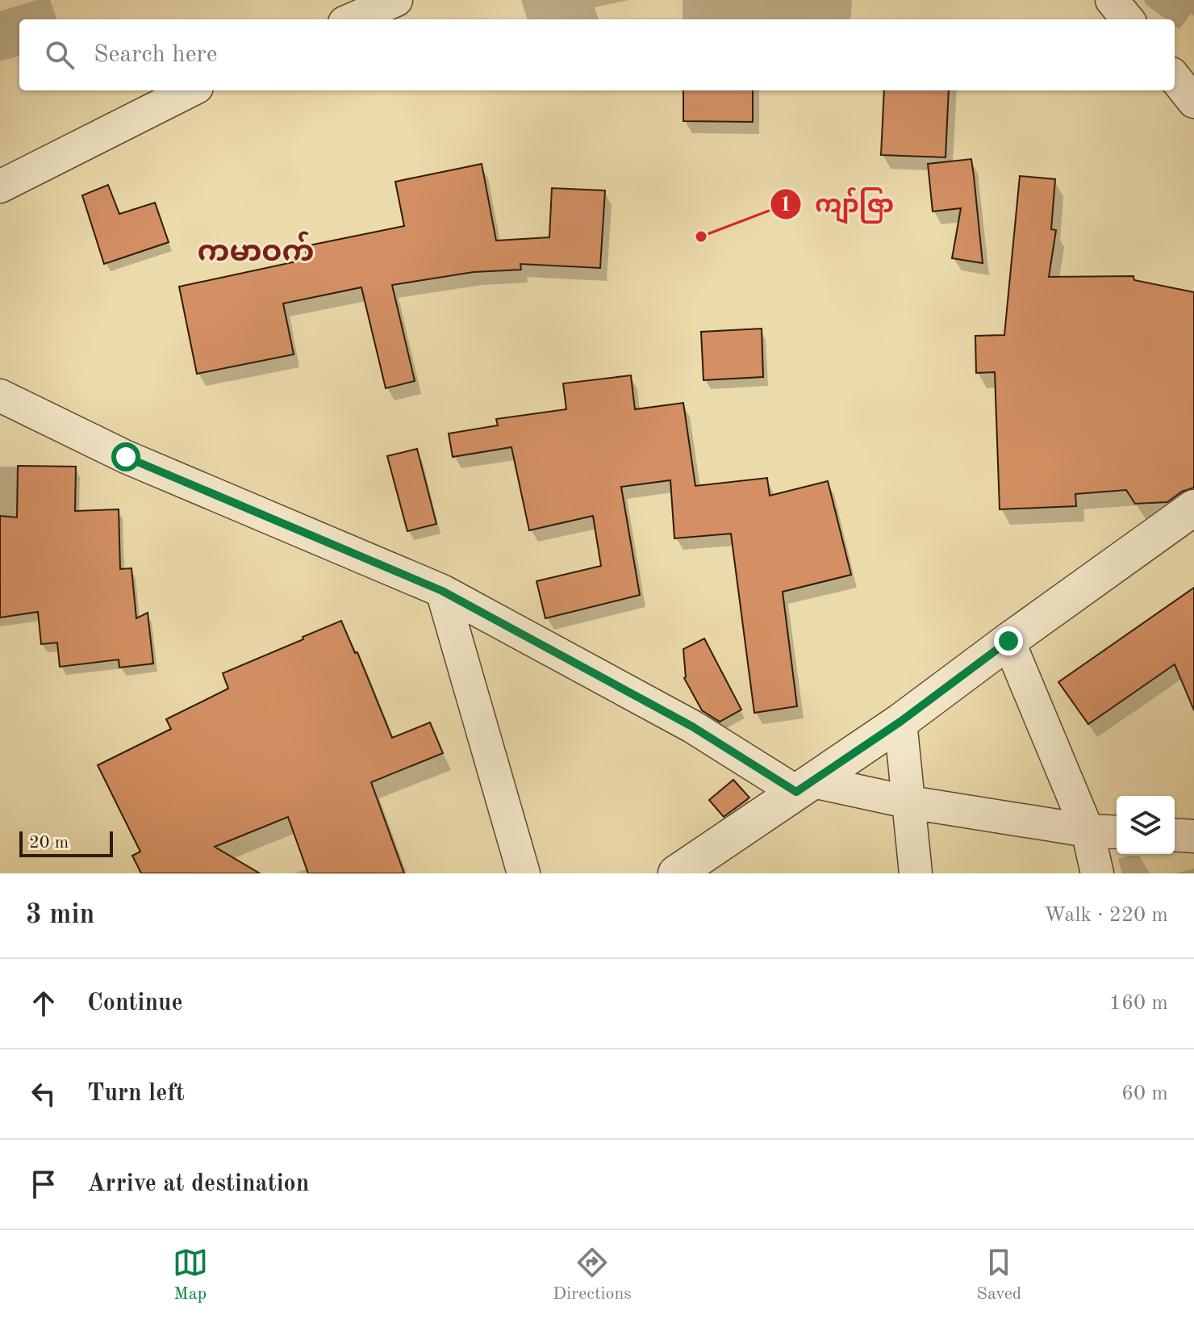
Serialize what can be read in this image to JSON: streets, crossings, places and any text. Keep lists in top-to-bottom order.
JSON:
{
  "districts": ["ကမာဝက်"],
  "places": ["ကျာ်ဇြာ"],
  "scale_bar": "20 m",
  "page": {
    "search": "Search here",
    "scale": "20 m",
    "heading": ["3 min", "Walk · 220 m"],
    "list": [
      ["Continue", "160 m"],
      ["Turn left", "60 m"],
      "Arrive at destination"
    ],
    "nav": ["Map", "Directions", "Saved"]
  }
}
